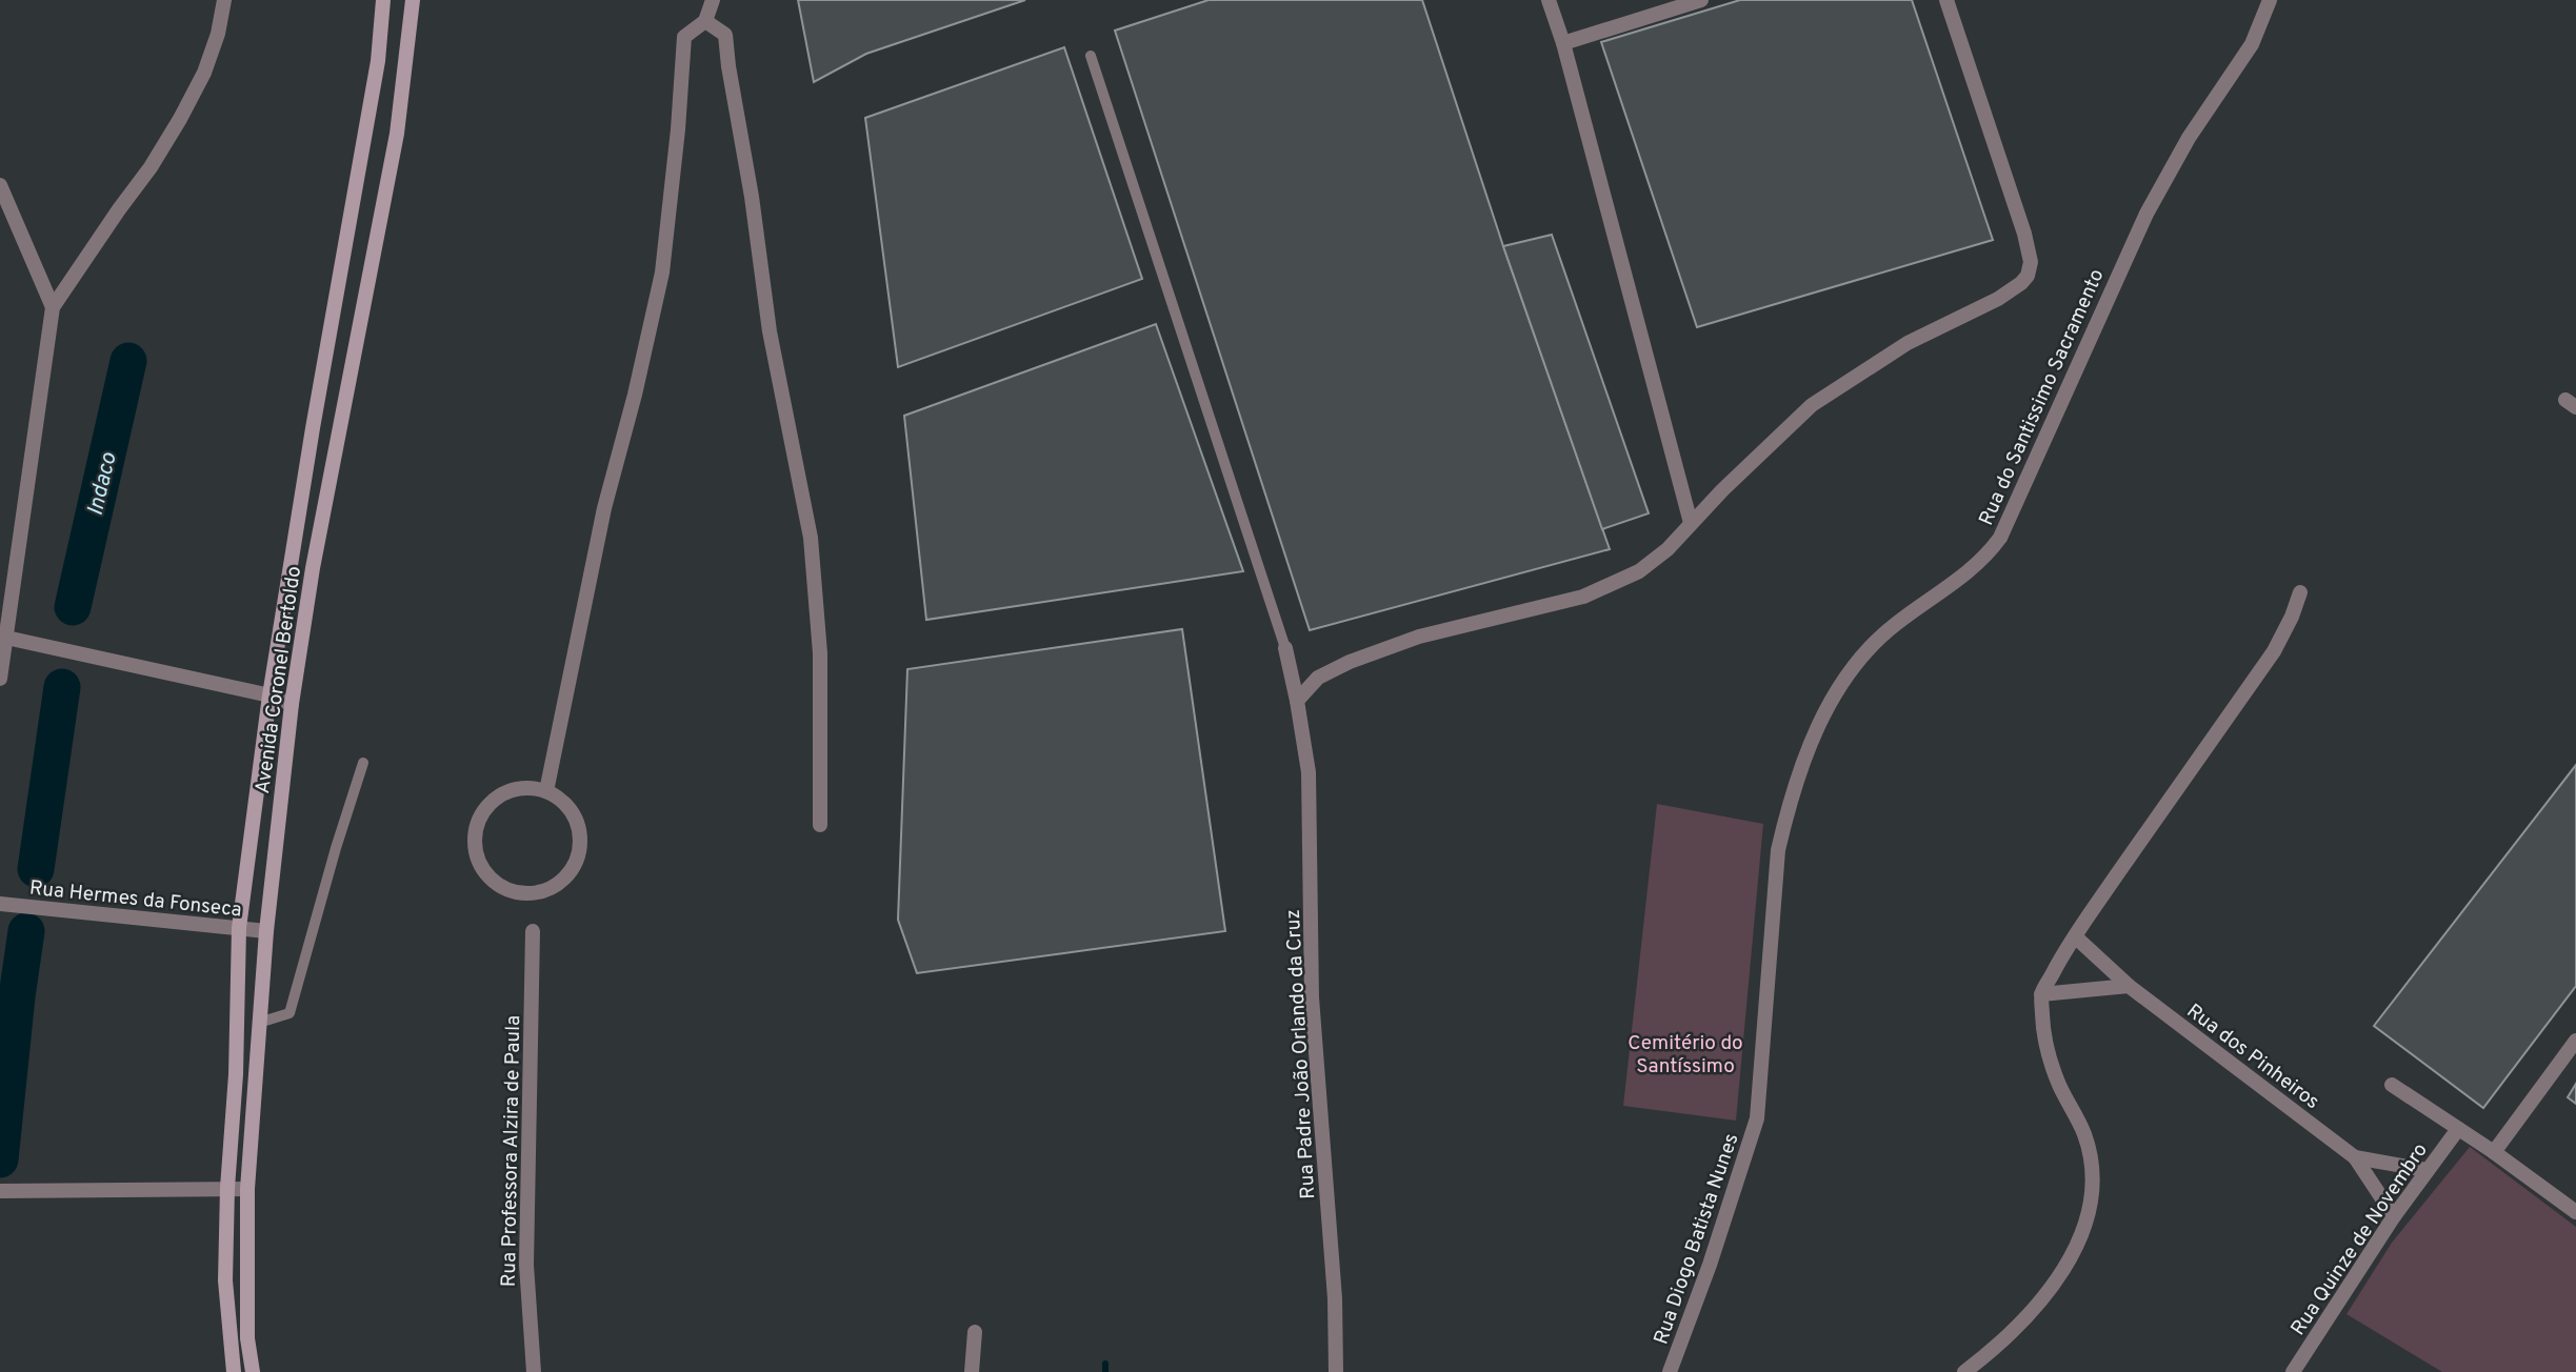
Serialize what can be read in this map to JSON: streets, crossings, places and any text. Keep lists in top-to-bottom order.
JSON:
{
  "streets": {
    "street": [
      "Rua do Santissimo Sacramento",
      "Avenida Coronel Bertoldo",
      "Rua Hermes da Fonseca",
      "Rua Padre João Orlando da Cruz",
      "Rua dos Pinheiros",
      "Rua Professora Alzira de Paula",
      "Rua Diogo Batista Nunes",
      "Rua Quinze de Novembro"
    ]
  },
  "crossings": [
    ["Rua do Santissimo Sacramento", "Rua Diogo Batista Nunes"],
    ["Avenida Coronel Bertoldo", "Rua Hermes da Fonseca"],
    ["Rua dos Pinheiros", "Rua Quinze de Novembro"]
  ],
  "water": ["Indaco"],
  "parks": ["Cemitério do Santíssimo"]
}
